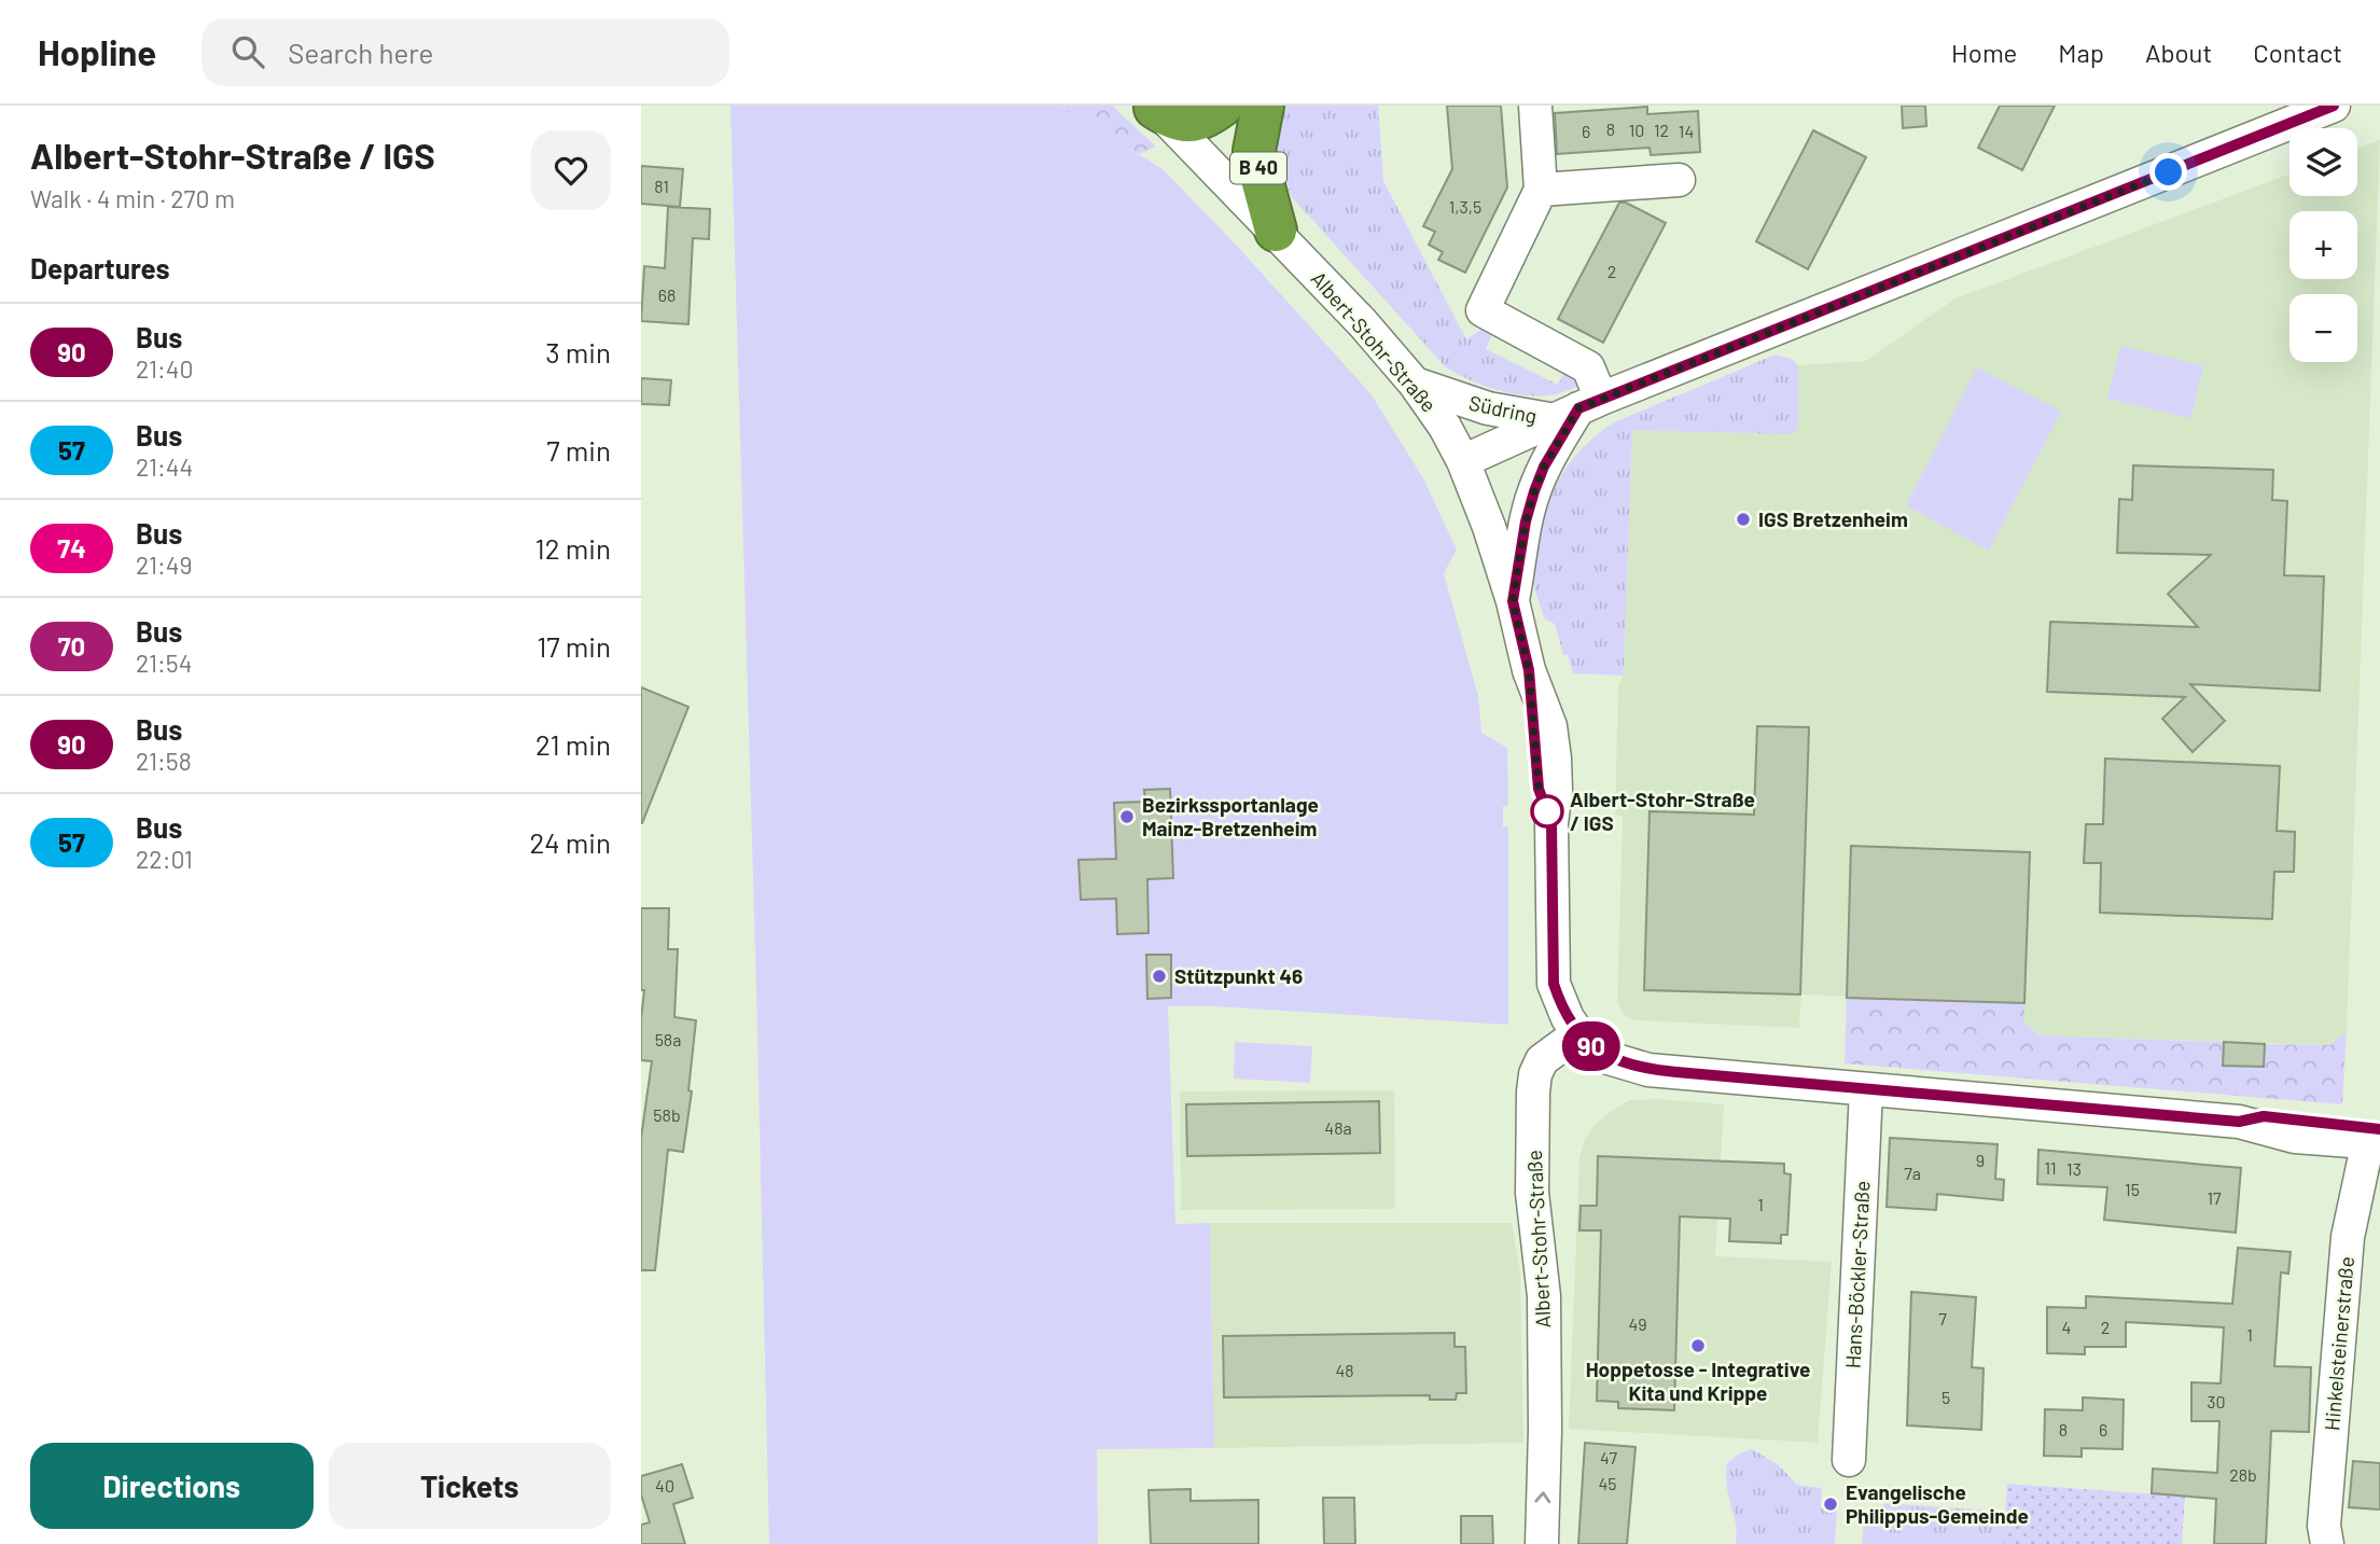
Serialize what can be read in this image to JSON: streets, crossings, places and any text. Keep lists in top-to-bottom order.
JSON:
{
  "streets": {
    "highway": ["B 40"],
    "street": [
      "Albert-Stohr-Straße",
      "Südring",
      "Hans-Böckler-Straße",
      "Hinkelsteinerstraße"
    ]
  },
  "crossings": [
    ["B 40", "Albert-Stohr-Straße"],
    ["Albert-Stohr-Straße", "Südring"]
  ],
  "places": [
    "IGS Bretzenheim",
    "Albert-Stohr-Straße / IGS",
    "Bezirkssportanlage Mainz-Bretzenheim",
    "Stützpunkt 46",
    "Hoppetosse - Integrative Kita und Krippe",
    "Evangelische Philippus-Gemeinde"
  ],
  "lines": ["bus line 90"],
  "house_numbers": [
    "8",
    "10",
    "12",
    "6",
    "14",
    "81",
    "1,3,5",
    "2",
    "68",
    "58a",
    "58b",
    "48a",
    "9",
    "11",
    "13",
    "7a",
    "15",
    "17",
    "1",
    "7",
    "49",
    "4",
    "2",
    "1",
    "48",
    "5",
    "30",
    "8",
    "6",
    "47",
    "28b",
    "45",
    "40"
  ],
  "page": {
    "header": "Hopline",
    "search": "Search here",
    "nav": [
      "Home",
      "Map",
      "About",
      "Contact"
    ],
    "heading": [
      ["Albert-Stohr-Straße / IGS", "Walk · 4 min · 270 m"],
      "Departures"
    ],
    "on_map": "90",
    "map_buttons": ["+", "−"],
    "list": [
      {
        "mark": "90",
        "name": "Bus",
        "note": "21:40",
        "value": "3 min"
      },
      {
        "mark": "57",
        "name": "Bus",
        "note": "21:44",
        "value": "7 min"
      },
      {
        "mark": "74",
        "name": "Bus",
        "note": "21:49",
        "value": "12 min"
      },
      {
        "mark": "70",
        "name": "Bus",
        "note": "21:54",
        "value": "17 min"
      },
      {
        "mark": "90",
        "name": "Bus",
        "note": "21:58",
        "value": "21 min"
      },
      {
        "mark": "57",
        "name": "Bus",
        "note": "22:01",
        "value": "24 min"
      }
    ],
    "buttons": ["Directions", "Tickets"]
  }
}
